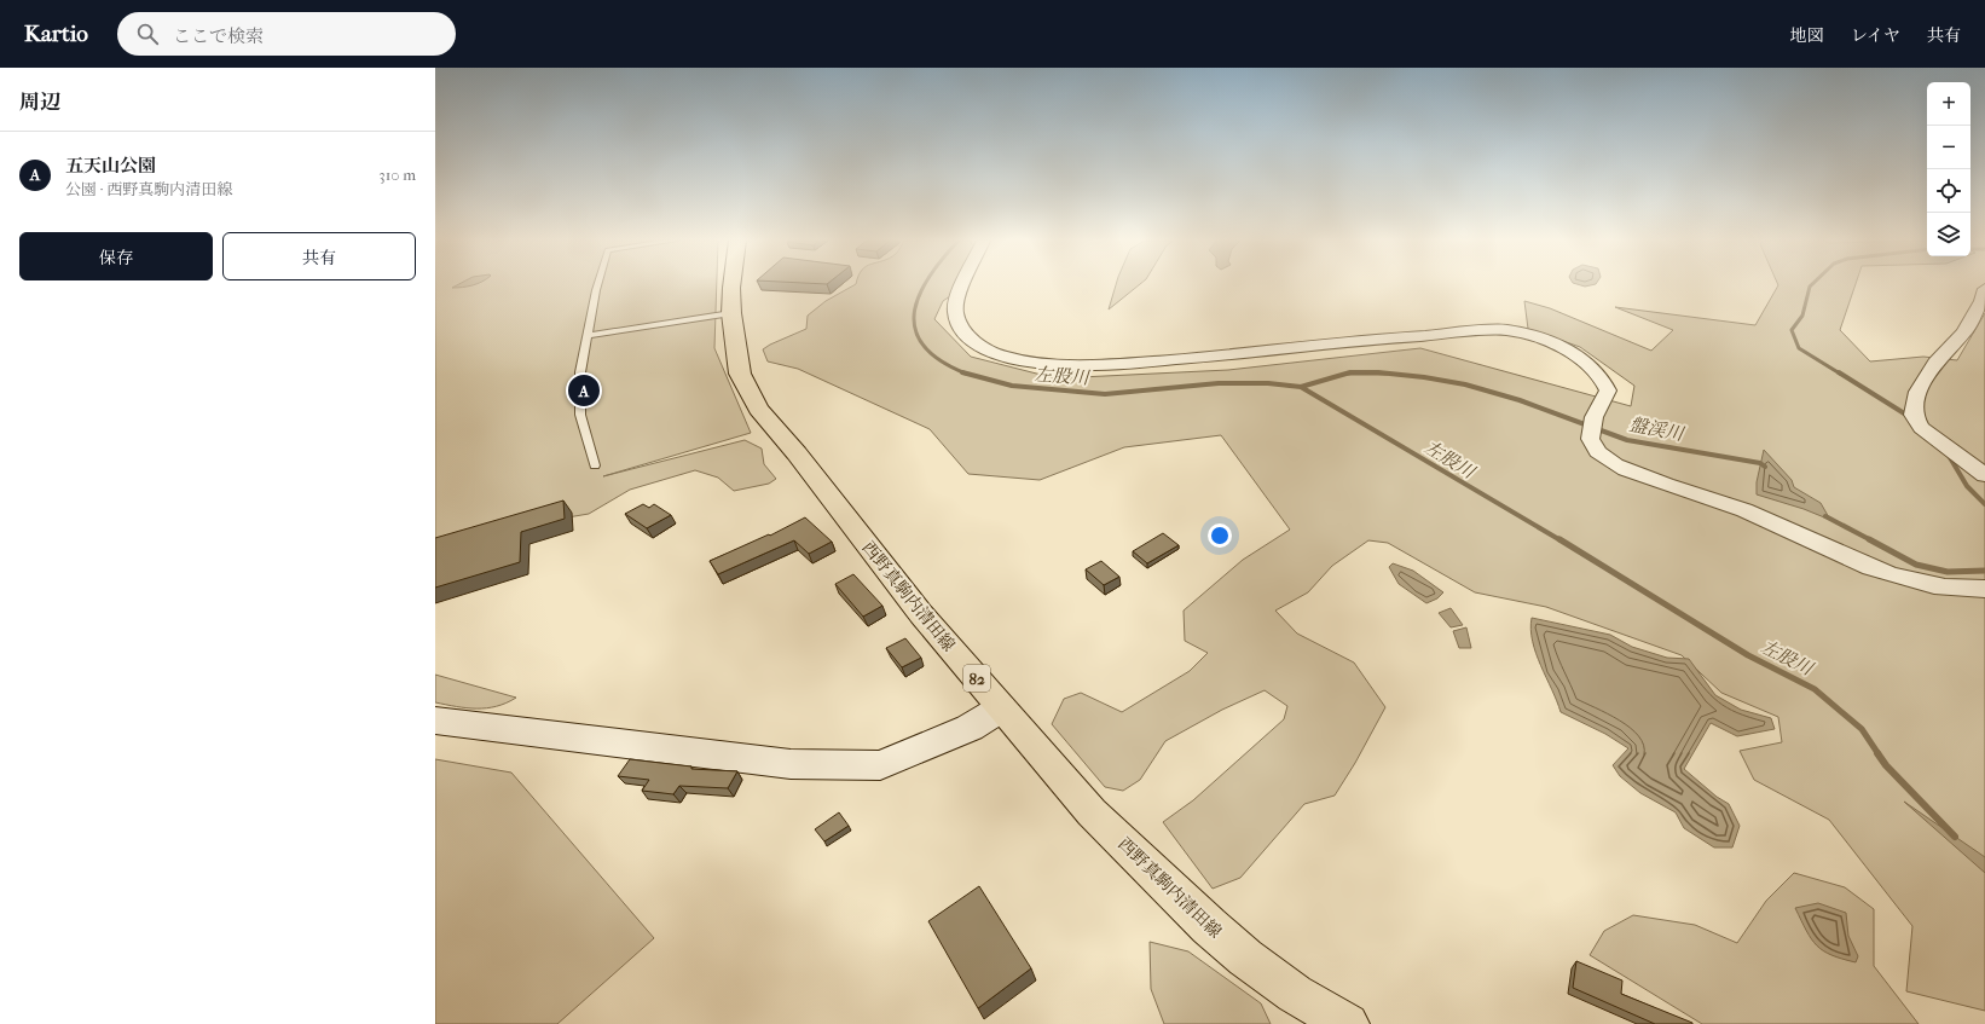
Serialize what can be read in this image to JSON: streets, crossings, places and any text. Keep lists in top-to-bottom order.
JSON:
{
  "streets": {
    "main road": ["西野真駒内清田線", "82"]
  },
  "water": ["左股川", "盤渓川"],
  "page": {
    "header": "Kartio",
    "search": "ここで検索",
    "nav": ["地図", "レイヤ", "共有"],
    "heading": "周辺",
    "map_buttons": ["+", "−"],
    "list": [
      {
        "mark": "A",
        "name": "五天山公園",
        "note": "公園 · 西野真駒内清田線",
        "value": "310 m"
      }
    ],
    "buttons": ["保存", "共有"],
    "pins": "A"
  }
}
